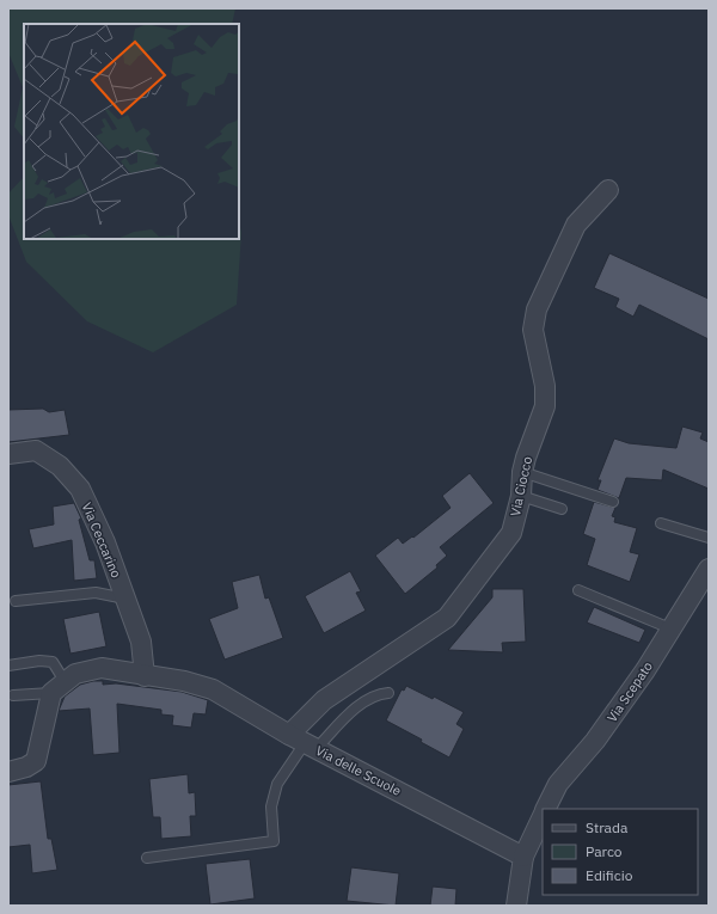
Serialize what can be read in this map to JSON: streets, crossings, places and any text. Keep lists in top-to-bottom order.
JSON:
{
  "streets": {
    "street": [
      "Via Ciocco",
      "Via Ceccarino",
      "Via Scepato",
      "Via delle Scuole"
    ]
  },
  "crossings": [
    ["Via Ciocco", "Via delle Scuole"],
    ["Via Ceccarino", "Via delle Scuole"]
  ],
  "legend": ["Strada", "Parco", "Edificio"]
}
